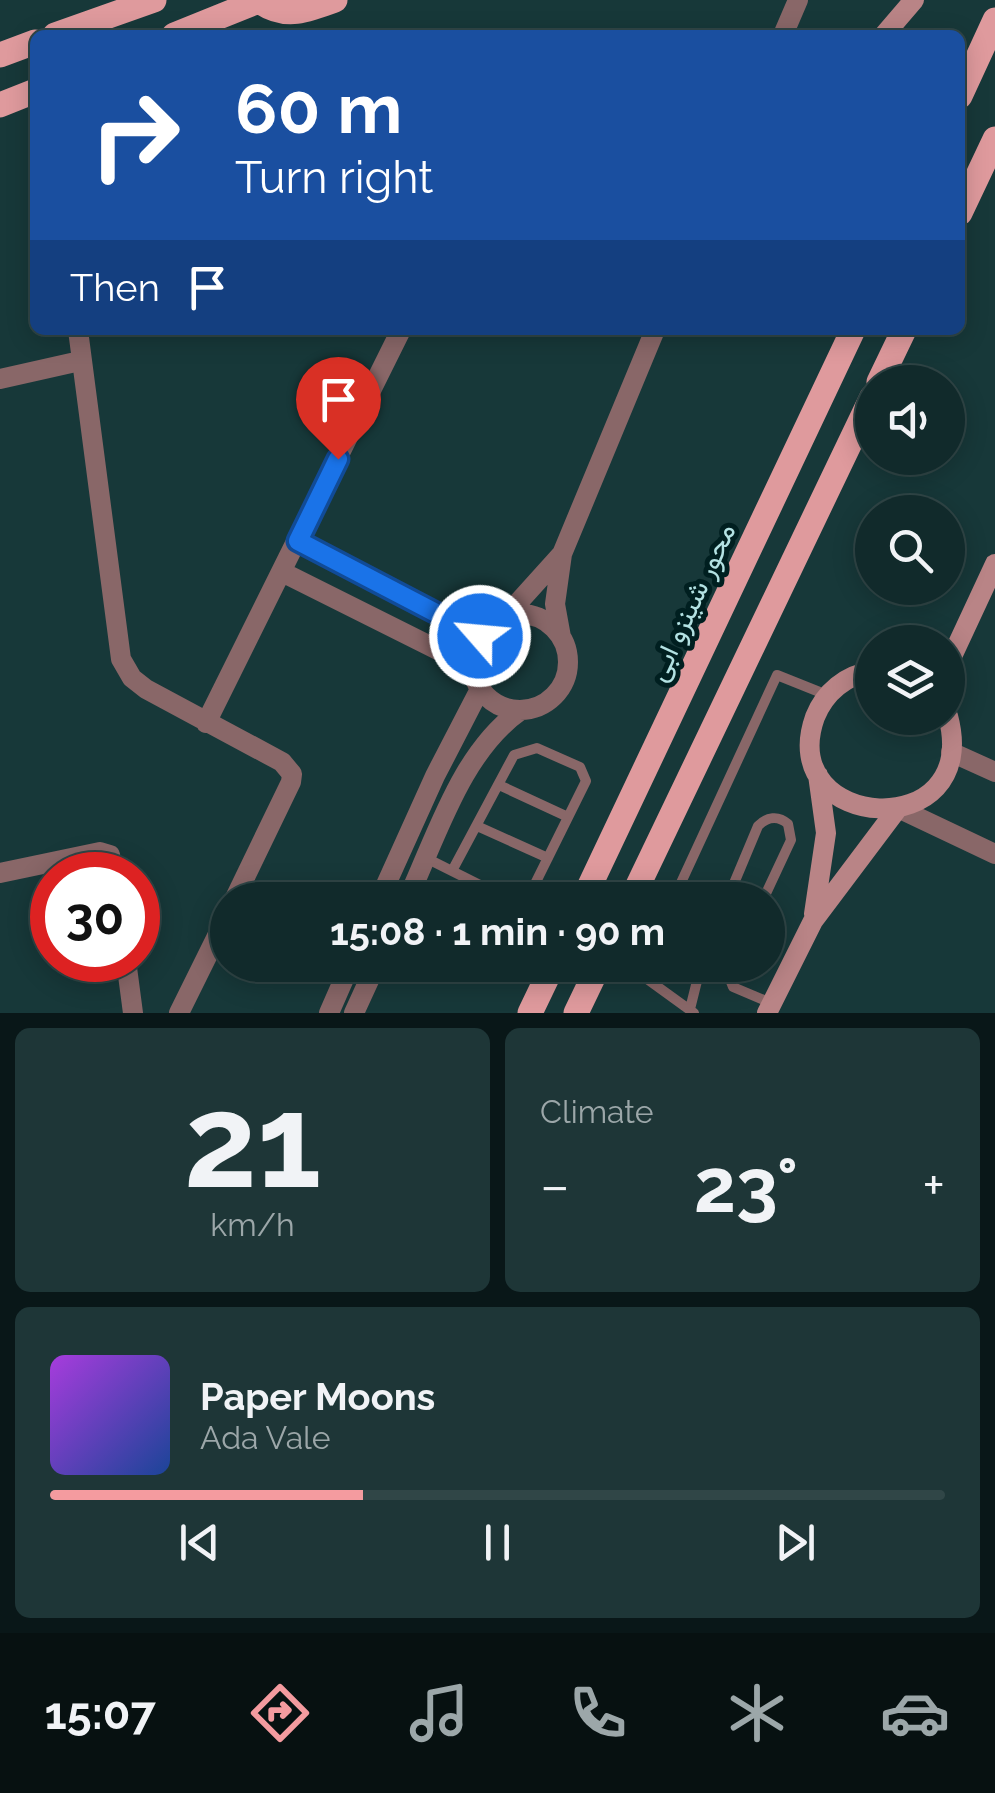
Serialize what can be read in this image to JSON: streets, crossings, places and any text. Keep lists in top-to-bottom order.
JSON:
{
  "streets": {
    "main road": ["محور شينزو ابى"]
  },
  "page": {
    "turn": ["60 m", "Turn right"],
    "then": "Then",
    "limit": "30",
    "trip": "15:08 · 1 min · 90 m",
    "tile": [
      ["21", "km/h"],
      "Climate"
    ],
    "heat": ["−", "23°", "+"],
    "song": ["Paper Moons", "Ada Vale"],
    "tabs": "15:07"
  }
}
